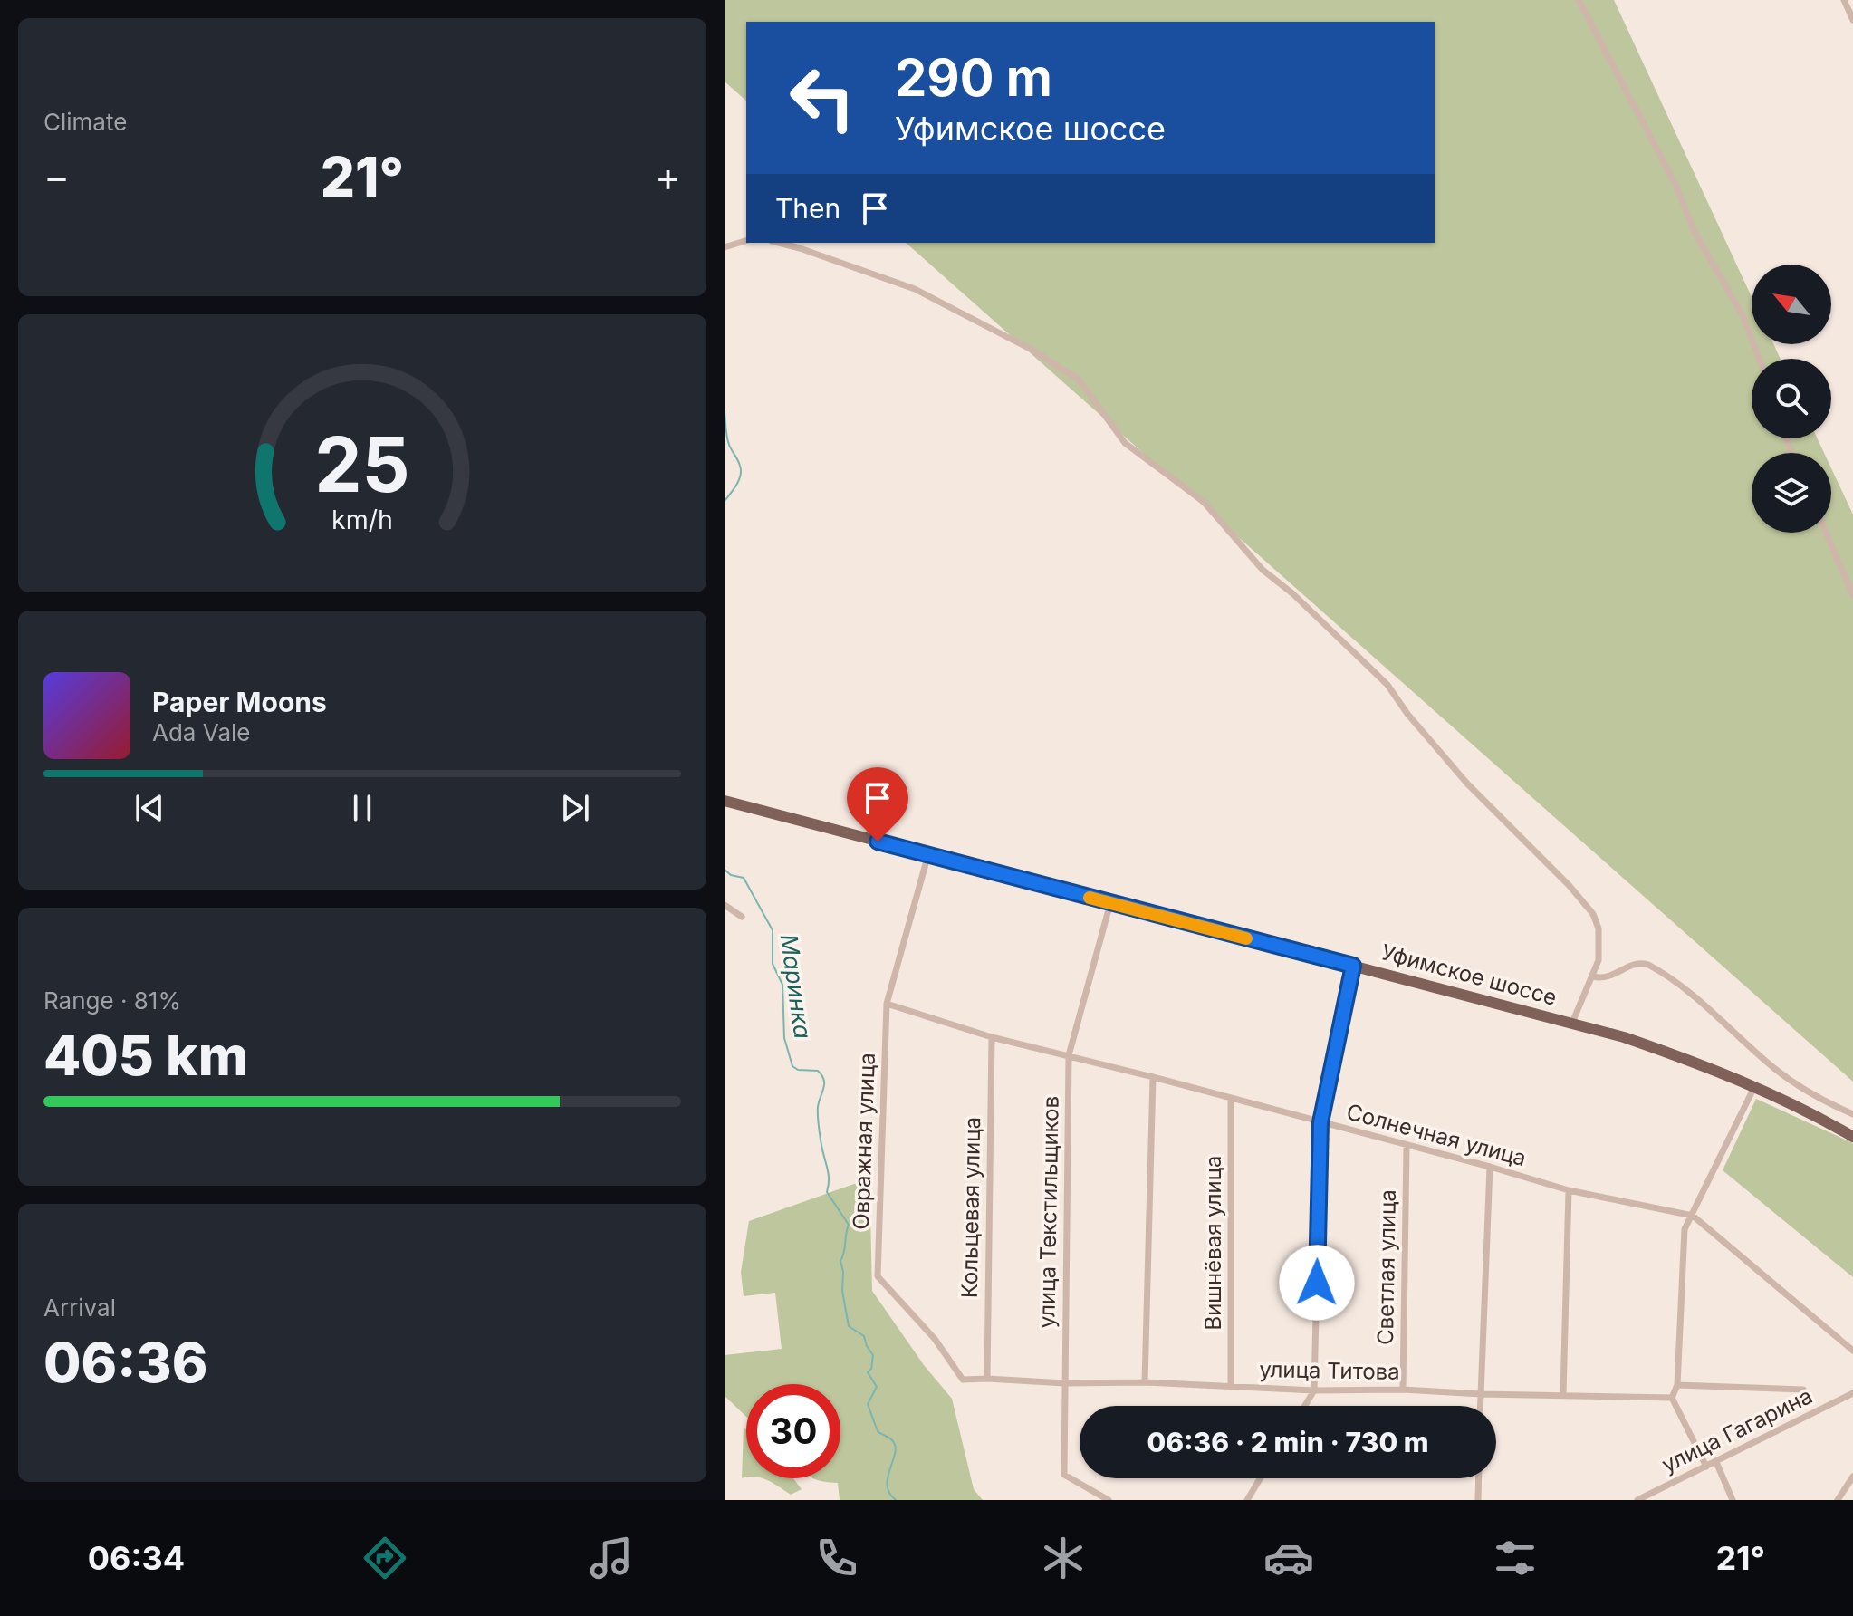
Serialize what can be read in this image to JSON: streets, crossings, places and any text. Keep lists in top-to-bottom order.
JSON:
{
  "streets": {
    "main road": ["Уфимское шоссе"],
    "street": [
      "Солнечная улица",
      "Овражная улица",
      "Кольцевая улица",
      "улица Текстильщиков",
      "Вишнёвая улица",
      "Светлая улица",
      "улица Титова",
      "улица Гагарина"
    ]
  },
  "crossings": [
    ["Уфимское шоссе", "Овражная улица"],
    ["Уфимское шоссе", "улица Текстильщиков"],
    ["Солнечная улица", "Овражная улица"],
    ["Солнечная улица", "Кольцевая улица"],
    ["Солнечная улица", "улица Текстильщиков"],
    ["Солнечная улица", "Вишнёвая улица"],
    ["Солнечная улица", "Светлая улица"],
    ["Овражная улица", "Кольцевая улица"],
    ["Овражная улица", "улица Титова"],
    ["Кольцевая улица", "улица Титова"],
    ["улица Текстильщиков", "улица Титова"],
    ["Вишнёвая улица", "улица Титова"],
    ["Светлая улица", "улица Титова"]
  ],
  "water": ["Маринка"],
  "north": "top left",
  "page": {
    "tile": [
      "Climate",
      ["Range · 81%", "405 km"],
      ["Arrival", "06:36"]
    ],
    "turn": ["290 m", "Уфимское шоссе"],
    "heat": ["−", "21°", "+"],
    "then": "Then",
    "song": ["Paper Moons", "Ada Vale"],
    "limit": "30",
    "trip": "06:36 · 2 min · 730 m",
    "tabs": ["06:34", "21°"],
    "gauge": ["25", "km/h"]
  }
}
